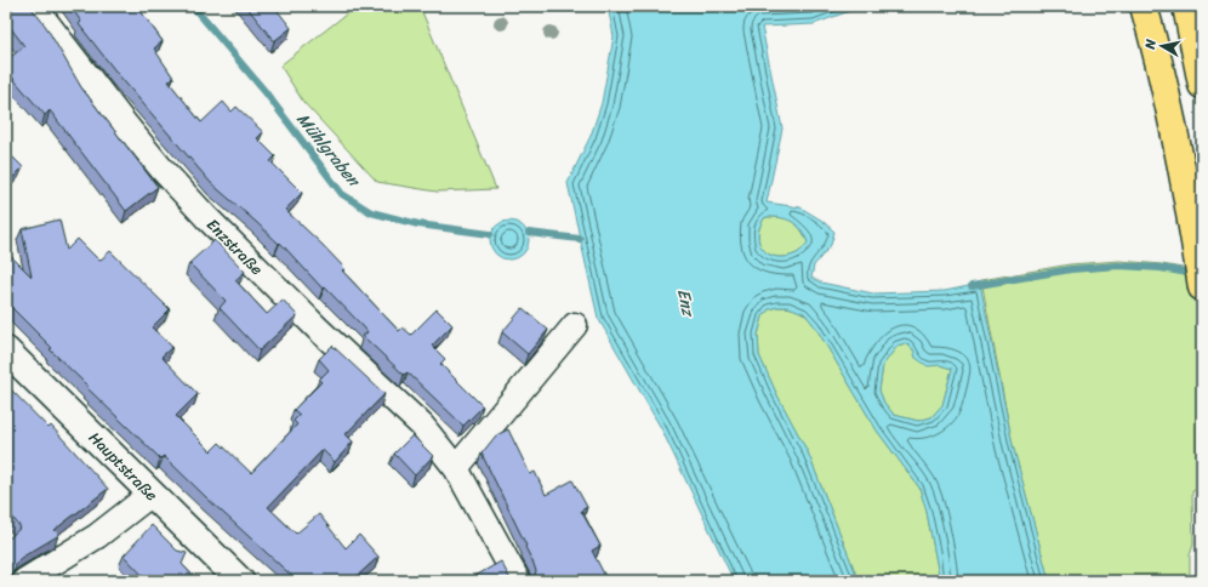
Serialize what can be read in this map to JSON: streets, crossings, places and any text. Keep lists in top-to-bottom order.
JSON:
{
  "streets": {
    "street": ["Enzstraße", "Hauptstraße"]
  },
  "water": ["Mühlgraben", "Enz"],
  "north": "left"
}
